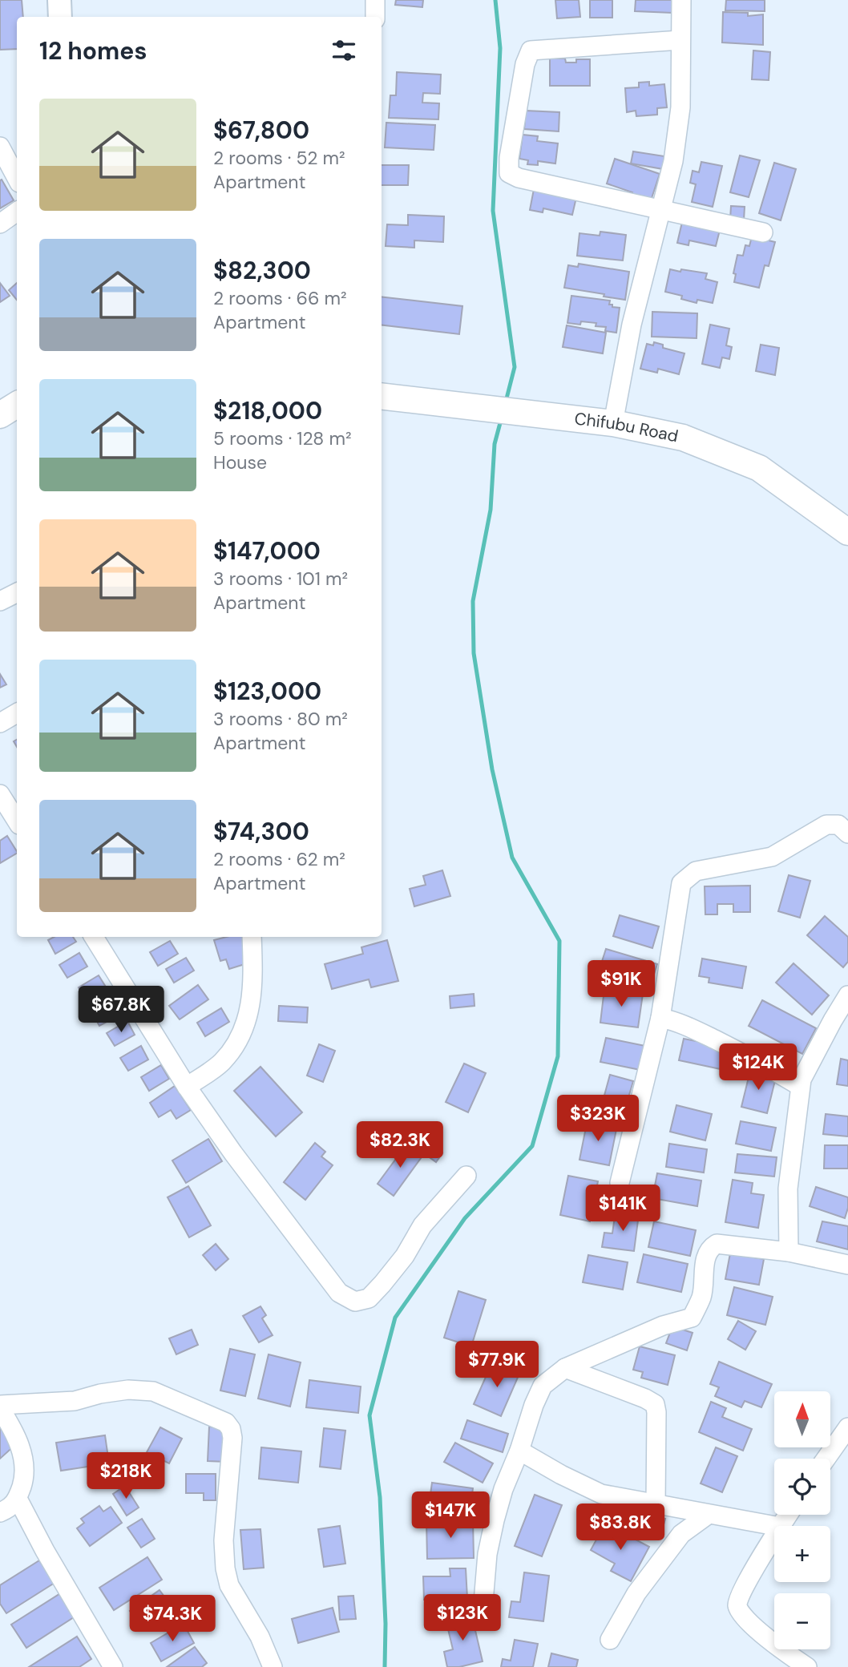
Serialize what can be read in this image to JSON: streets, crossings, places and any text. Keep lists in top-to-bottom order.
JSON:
{
  "streets": {
    "main road": ["Chifubu Road"]
  },
  "north": "top",
  "page": {
    "heading": "12 homes",
    "list": [
      {
        "name": "$67,800",
        "note": "2 rooms · 52 m² · Apartment"
      },
      {
        "name": "$82,300",
        "note": "2 rooms · 66 m² · Apartment"
      },
      {
        "name": "$218,000",
        "note": "5 rooms · 128 m² · House"
      },
      {
        "name": "$147,000",
        "note": "3 rooms · 101 m² · Apartment"
      },
      {
        "name": "$123,000",
        "note": "3 rooms · 80 m² · Apartment"
      },
      {
        "name": "$74,300",
        "note": "2 rooms · 62 m² · Apartment"
      }
    ],
    "price": [
      "$91K",
      "$67.8K",
      "$124K",
      "$323K",
      "$82.3K",
      "$141K",
      "$77.9K",
      "$218K",
      "$147K",
      "$83.8K",
      "$123K",
      "$74.3K"
    ],
    "map_buttons": ["+", "−"]
  }
}
